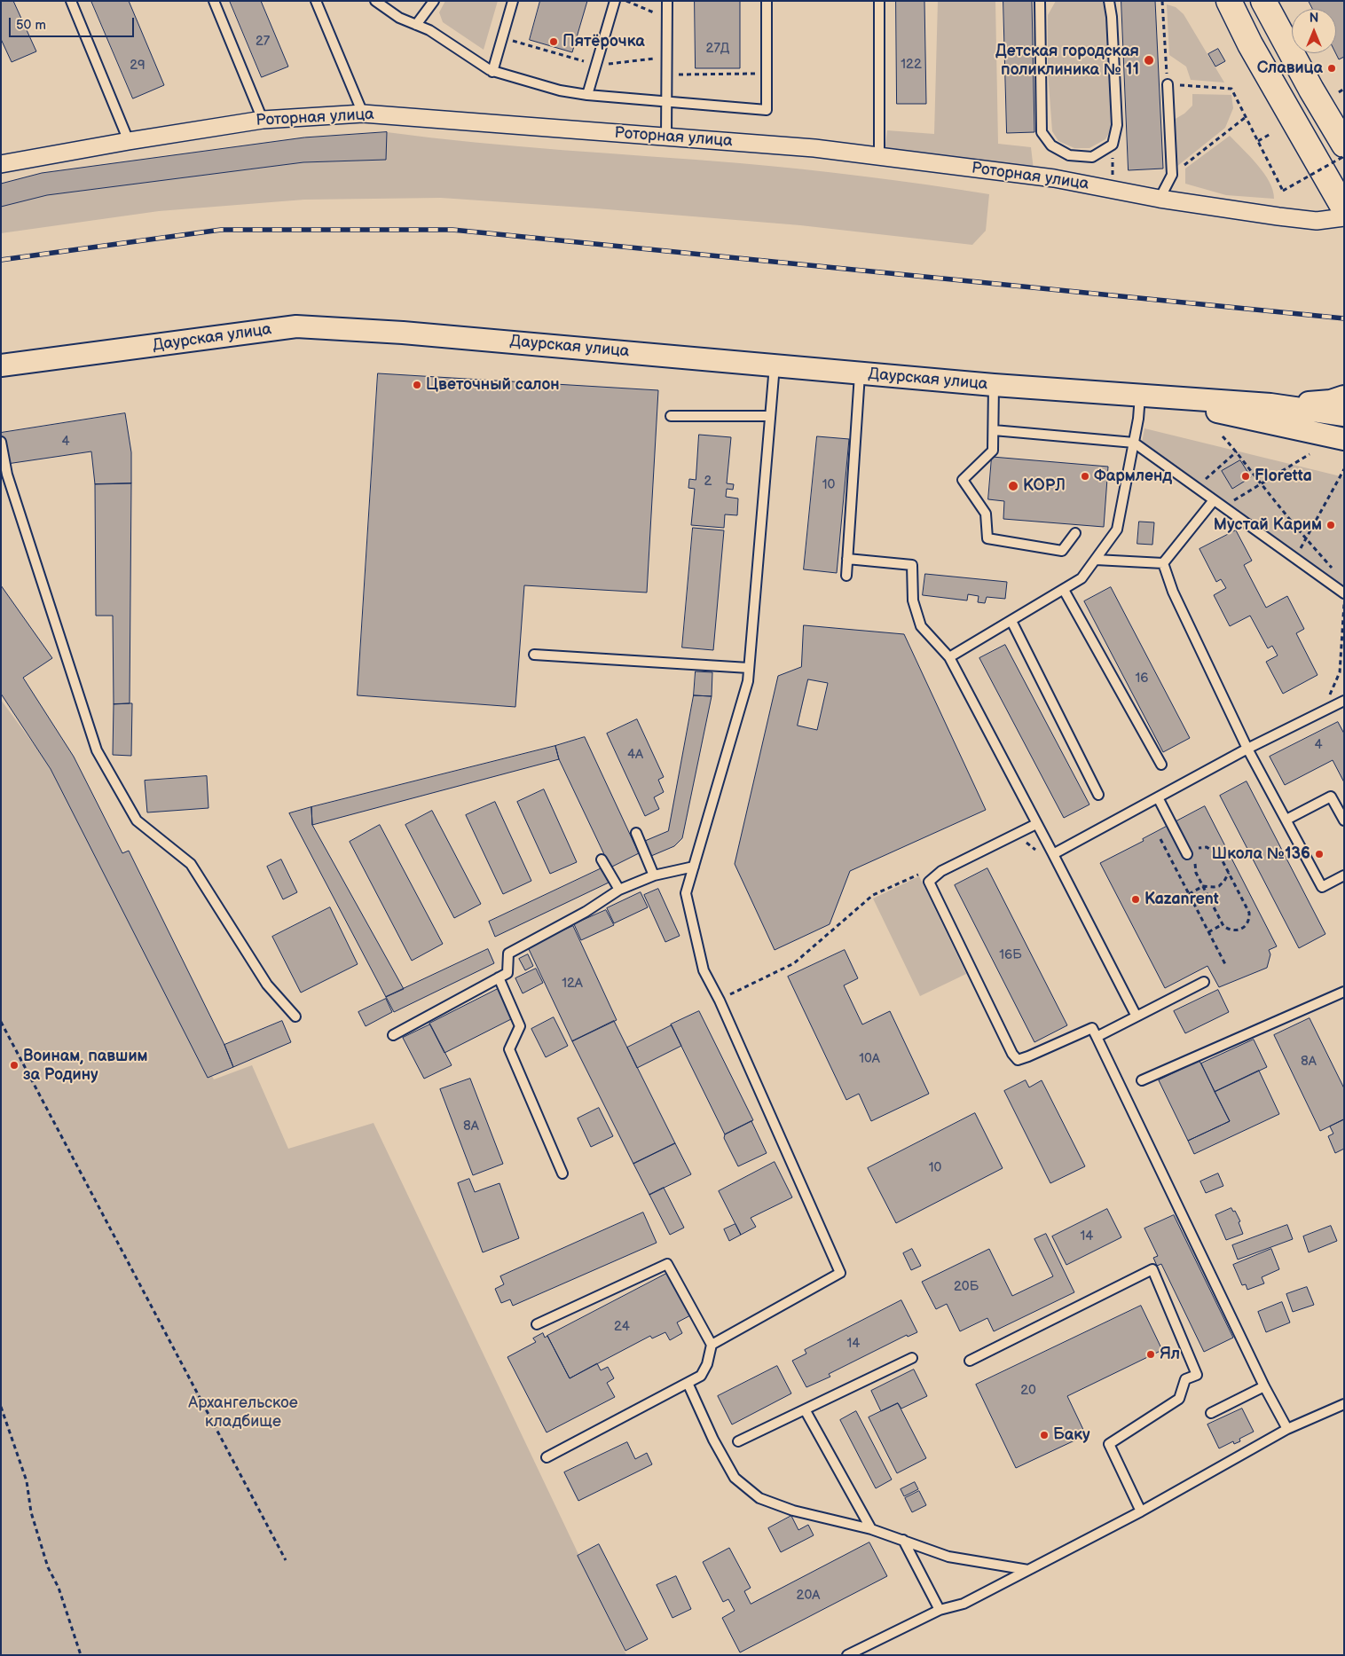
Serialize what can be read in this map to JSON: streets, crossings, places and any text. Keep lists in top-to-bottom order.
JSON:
{
  "streets": {
    "street": ["Роторная улица", "Даурская улица"]
  },
  "parks": ["Архангельское кладбище"],
  "places": [
    "Пятёрочка",
    "Детская городская поликлиника № 11",
    "Славица",
    "Цветочный салон",
    "Фармленд",
    "Floretta",
    "КОРЛ",
    "Мустай Карим",
    "Школа №136",
    "Kazanrent",
    "Воинам, павшим за Родину",
    "Ял",
    "Баку"
  ],
  "house_numbers": [
    "27",
    "27Д",
    "122",
    "29",
    "4",
    "2",
    "10",
    "16",
    "4",
    "4А",
    "16Б",
    "12А",
    "10А",
    "8А",
    "8А",
    "10",
    "14",
    "20Б",
    "24",
    "14",
    "20",
    "20А"
  ],
  "scale_bar": "50 m",
  "north": "top"
}
